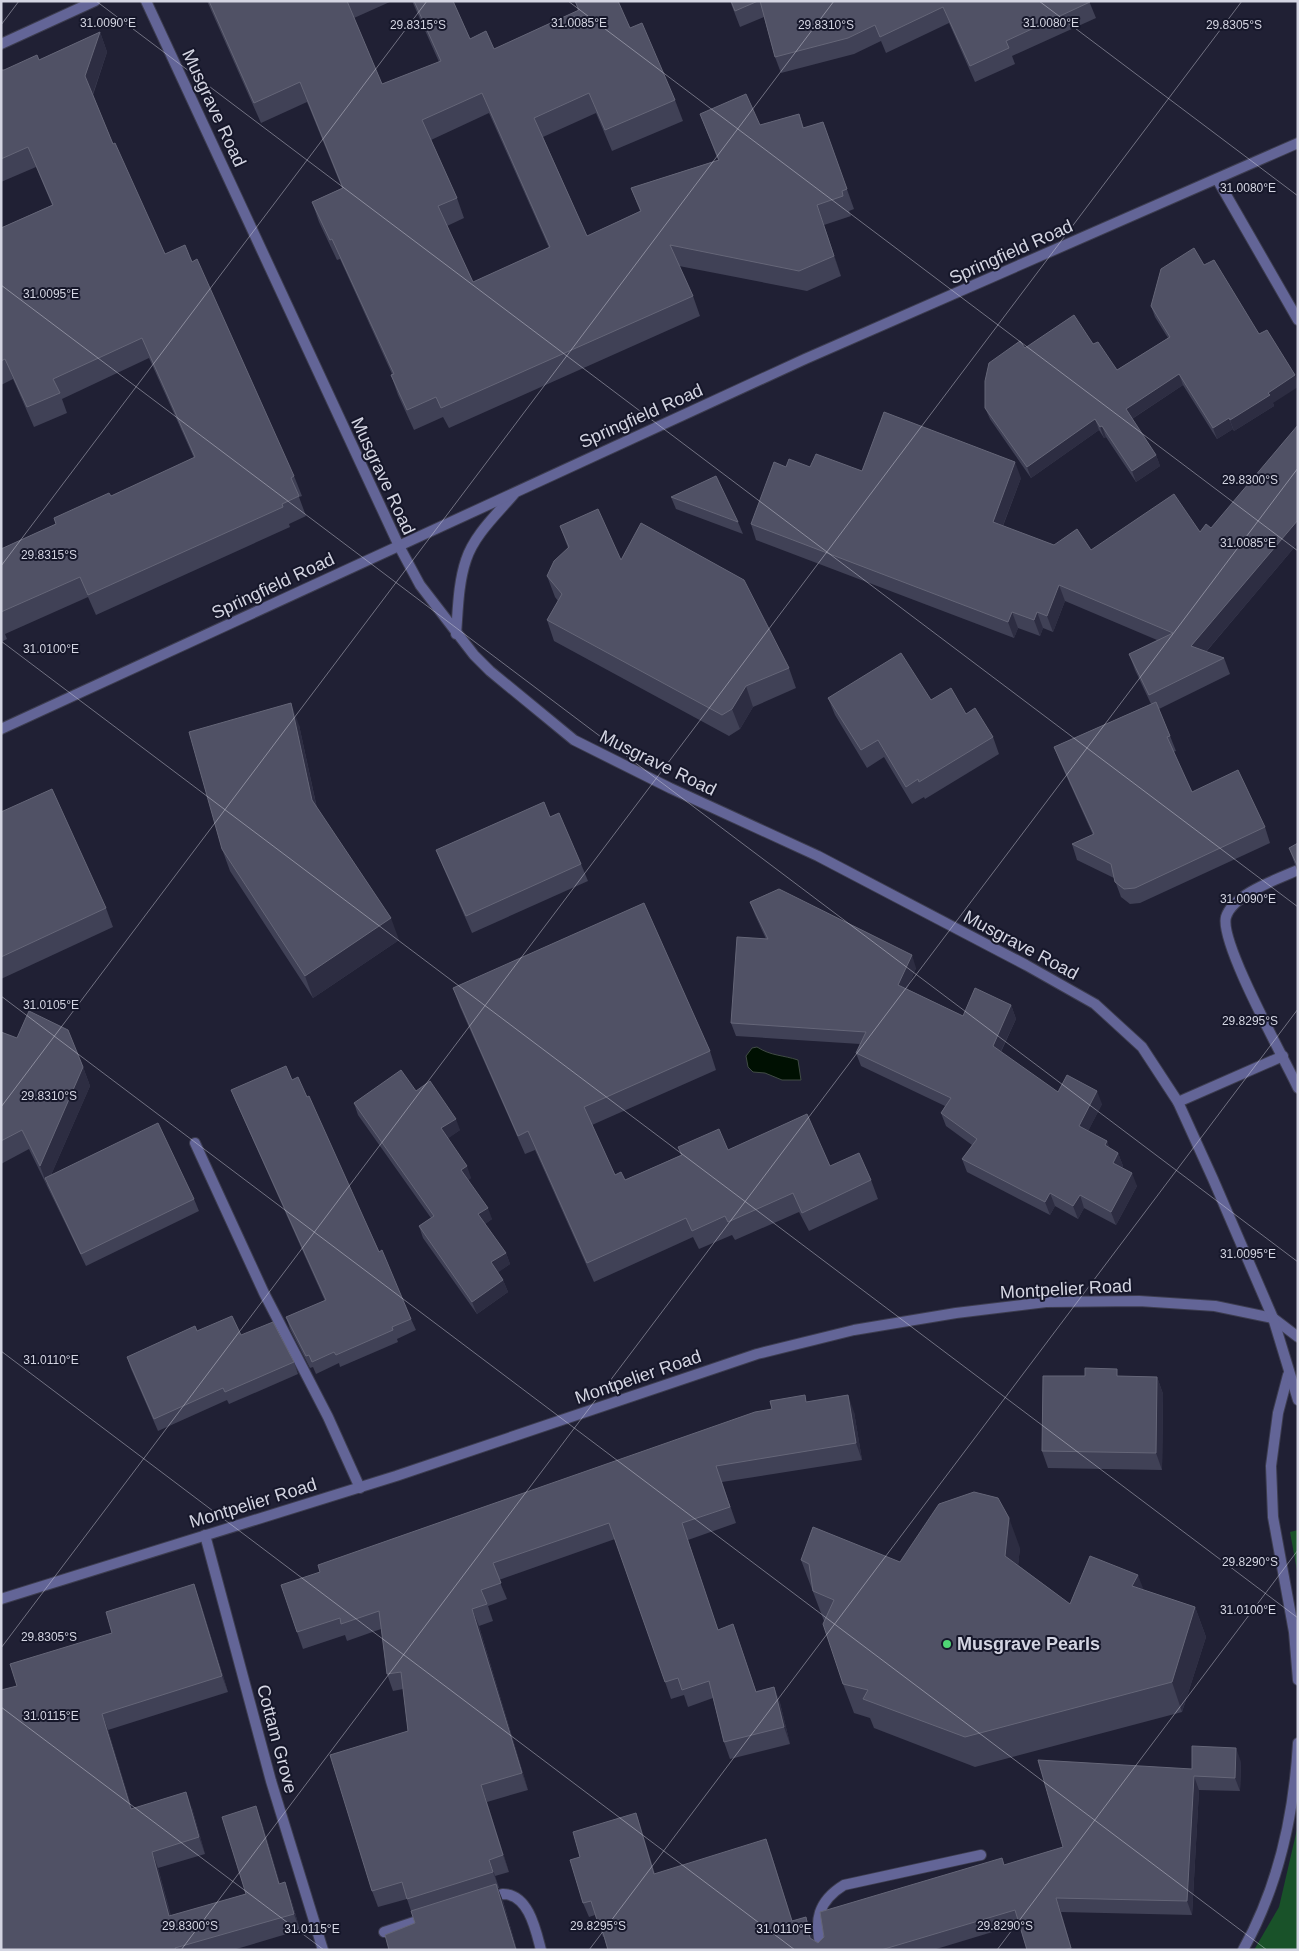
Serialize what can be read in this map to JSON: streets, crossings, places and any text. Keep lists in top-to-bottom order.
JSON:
{
  "streets": {
    "street": [
      "Musgrave Road",
      "Springfield Road",
      "Montpelier Road",
      "Cottam Grove"
    ]
  },
  "crossings": [
    ["Musgrave Road", "Springfield Road"],
    ["Musgrave Road", "Montpelier Road"],
    ["Montpelier Road", "Cottam Grove"]
  ],
  "places": ["Musgrave Pearls"],
  "coordinates": [
    "31.0085°E",
    "31.0080°E",
    "31.0090°E",
    "29.8315°S",
    "29.8310°S",
    "29.8305°S",
    "31.0095°E",
    "29.8300°S",
    "31.0100°E",
    "31.0105°E",
    "29.8295°S",
    "31.0110°E",
    "29.8290°S",
    "31.0115°E"
  ]
}
